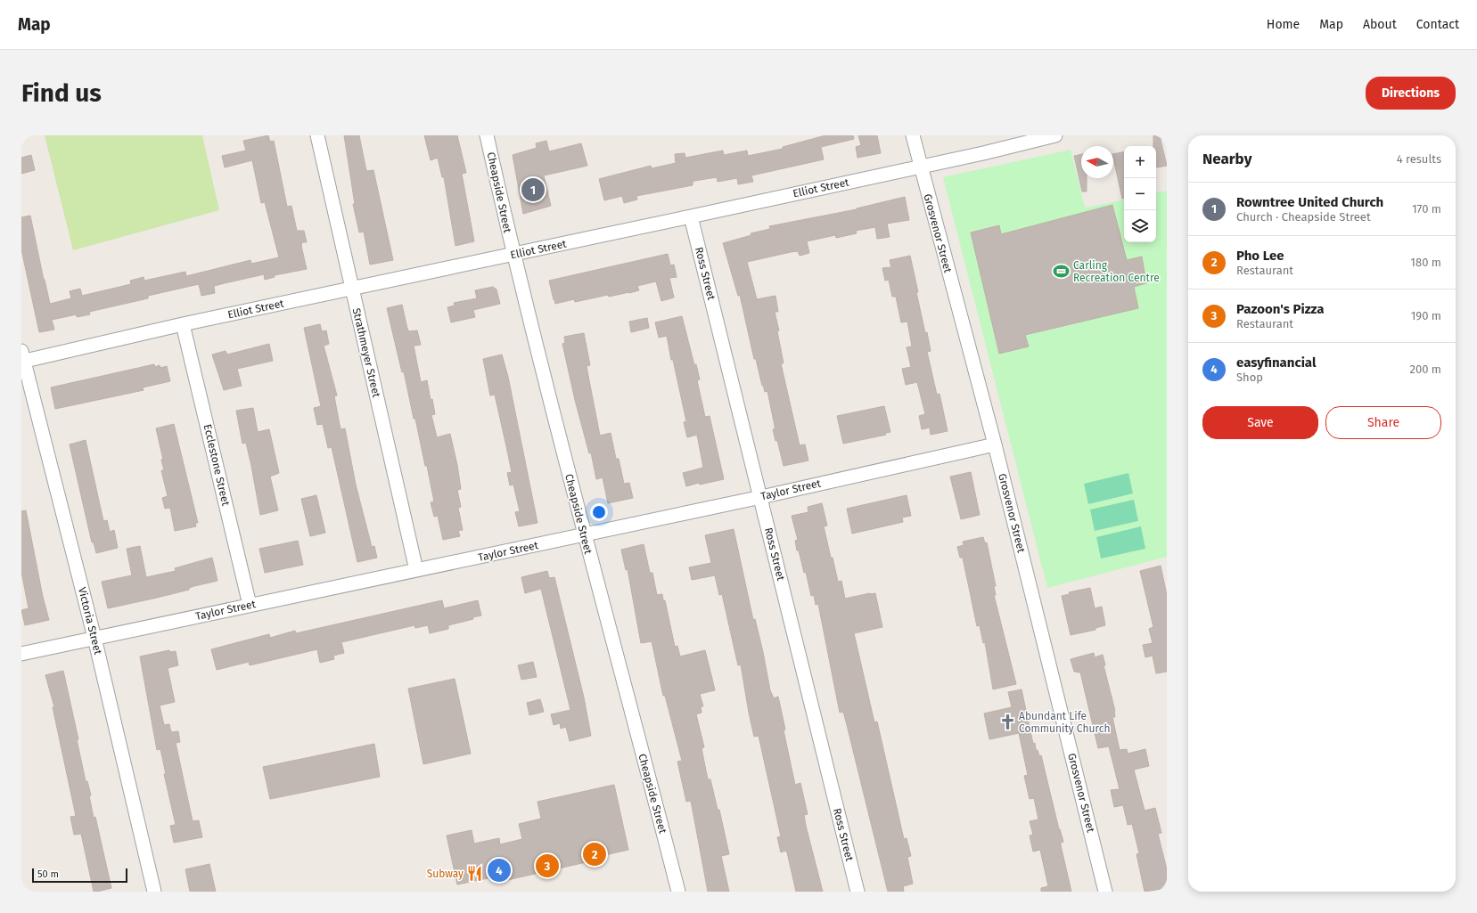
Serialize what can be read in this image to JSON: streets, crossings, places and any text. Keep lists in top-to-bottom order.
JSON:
{
  "streets": {
    "street": [
      "Elliot Street",
      "Cheapside Street",
      "Grosvenor Street",
      "Ross Street",
      "Strathmeyer Street",
      "Ecclestone Street",
      "Taylor Street",
      "Victoria Street"
    ]
  },
  "crossings": [
    ["Elliot Street", "Cheapside Street"],
    ["Elliot Street", "Grosvenor Street"],
    ["Elliot Street", "Ross Street"],
    ["Elliot Street", "Strathmeyer Street"],
    ["Elliot Street", "Ecclestone Street"],
    ["Elliot Street", "Victoria Street"],
    ["Cheapside Street", "Taylor Street"],
    ["Grosvenor Street", "Taylor Street"],
    ["Ross Street", "Taylor Street"],
    ["Strathmeyer Street", "Taylor Street"],
    ["Ecclestone Street", "Taylor Street"],
    ["Taylor Street", "Victoria Street"]
  ],
  "places": {
    "sports": ["Carling Recreation Centre"],
    "church": ["Abundant Life Community Church"],
    "restaurant": ["Subway"]
  },
  "scale_bar": "50 m",
  "north": "left",
  "page": {
    "header": "Map",
    "nav": [
      "Home",
      "Map",
      "About",
      "Contact"
    ],
    "buttons": [
      "Directions",
      ["Save", "Share"]
    ],
    "title": "Find us",
    "heading": ["Nearby", "4 results"],
    "map_buttons": ["+", "−"],
    "pins": [
      "1",
      "2",
      "3",
      "4"
    ],
    "list": [
      {
        "mark": "1",
        "name": "Rowntree United Church",
        "note": "Church · Cheapside Street",
        "value": "170 m"
      },
      {
        "mark": "2",
        "name": "Pho Lee",
        "note": "Restaurant",
        "value": "180 m"
      },
      {
        "mark": "3",
        "name": "Pazoon's Pizza",
        "note": "Restaurant",
        "value": "190 m"
      },
      {
        "mark": "4",
        "name": "easyfinancial",
        "note": "Shop",
        "value": "200 m"
      }
    ],
    "scale": "50 m"
  }
}
